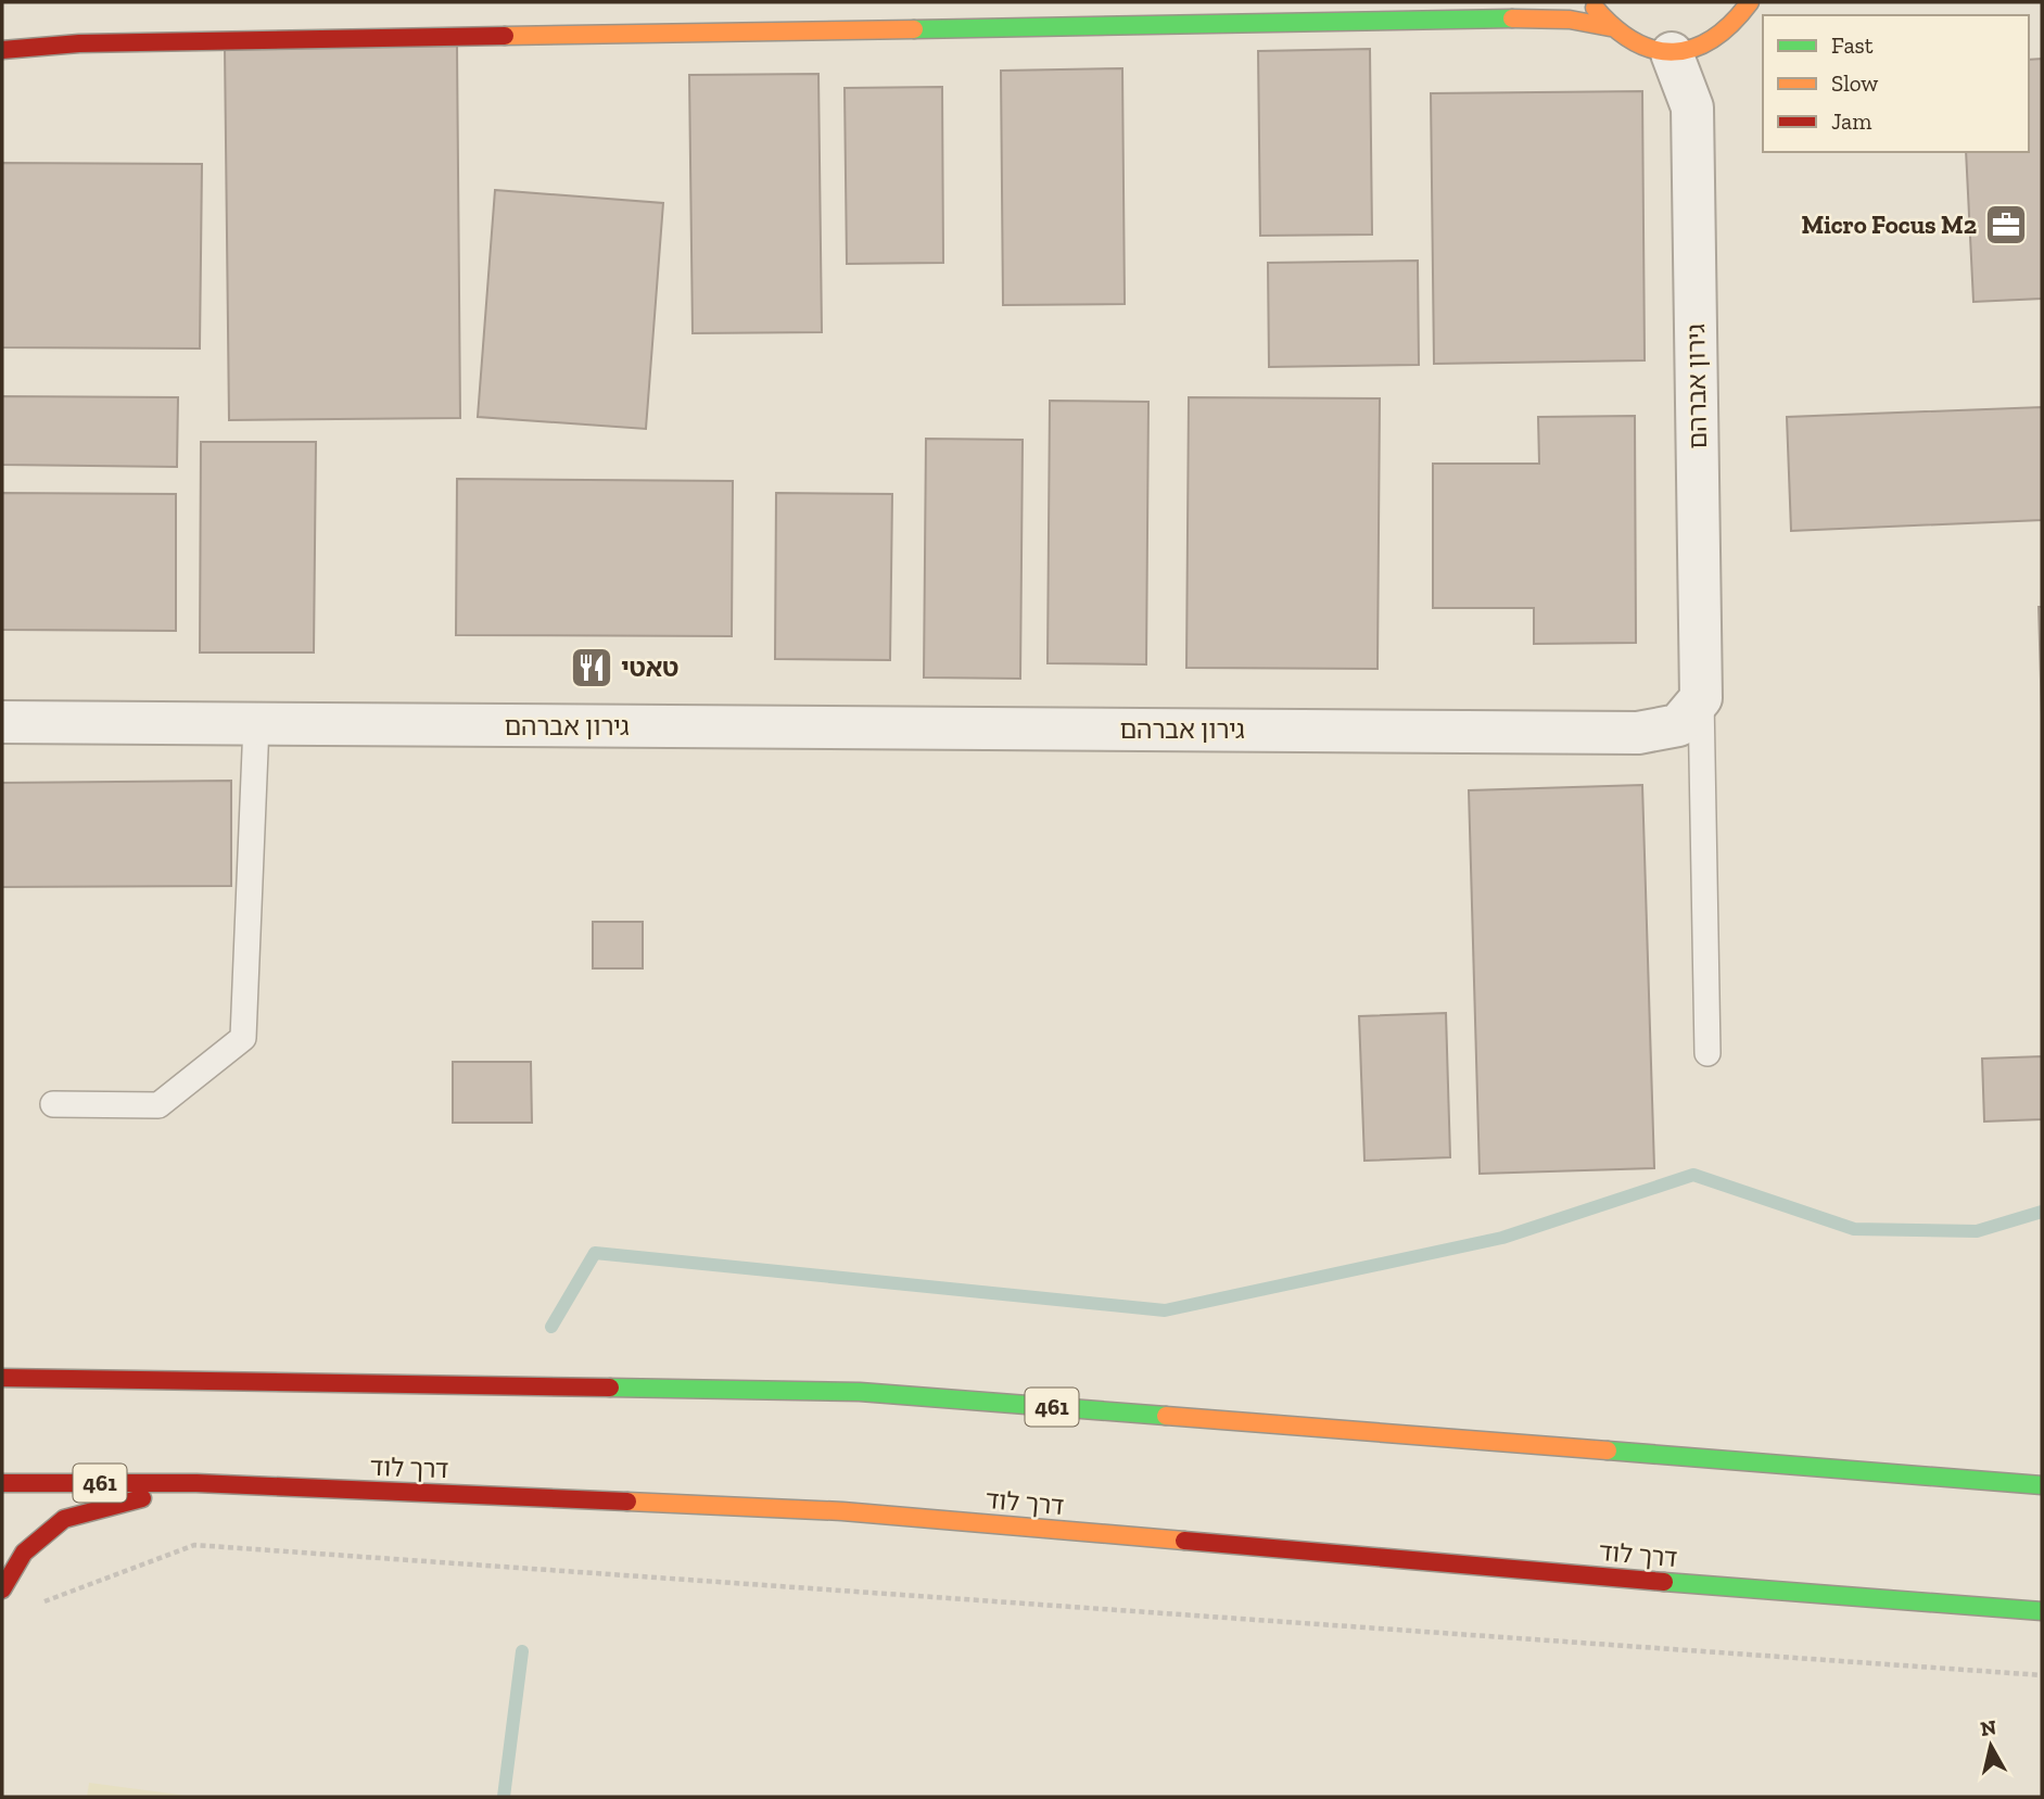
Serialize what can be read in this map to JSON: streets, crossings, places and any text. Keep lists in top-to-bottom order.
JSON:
{
  "streets": {
    "main road": ["461", "דרך לוד"],
    "street": ["גירון אברהם"]
  },
  "places": {
    "office": ["Micro Focus M2"],
    "restaurant": ["טאטי"]
  },
  "legend": ["Fast", "Slow", "Jam"],
  "north": "top"
}
